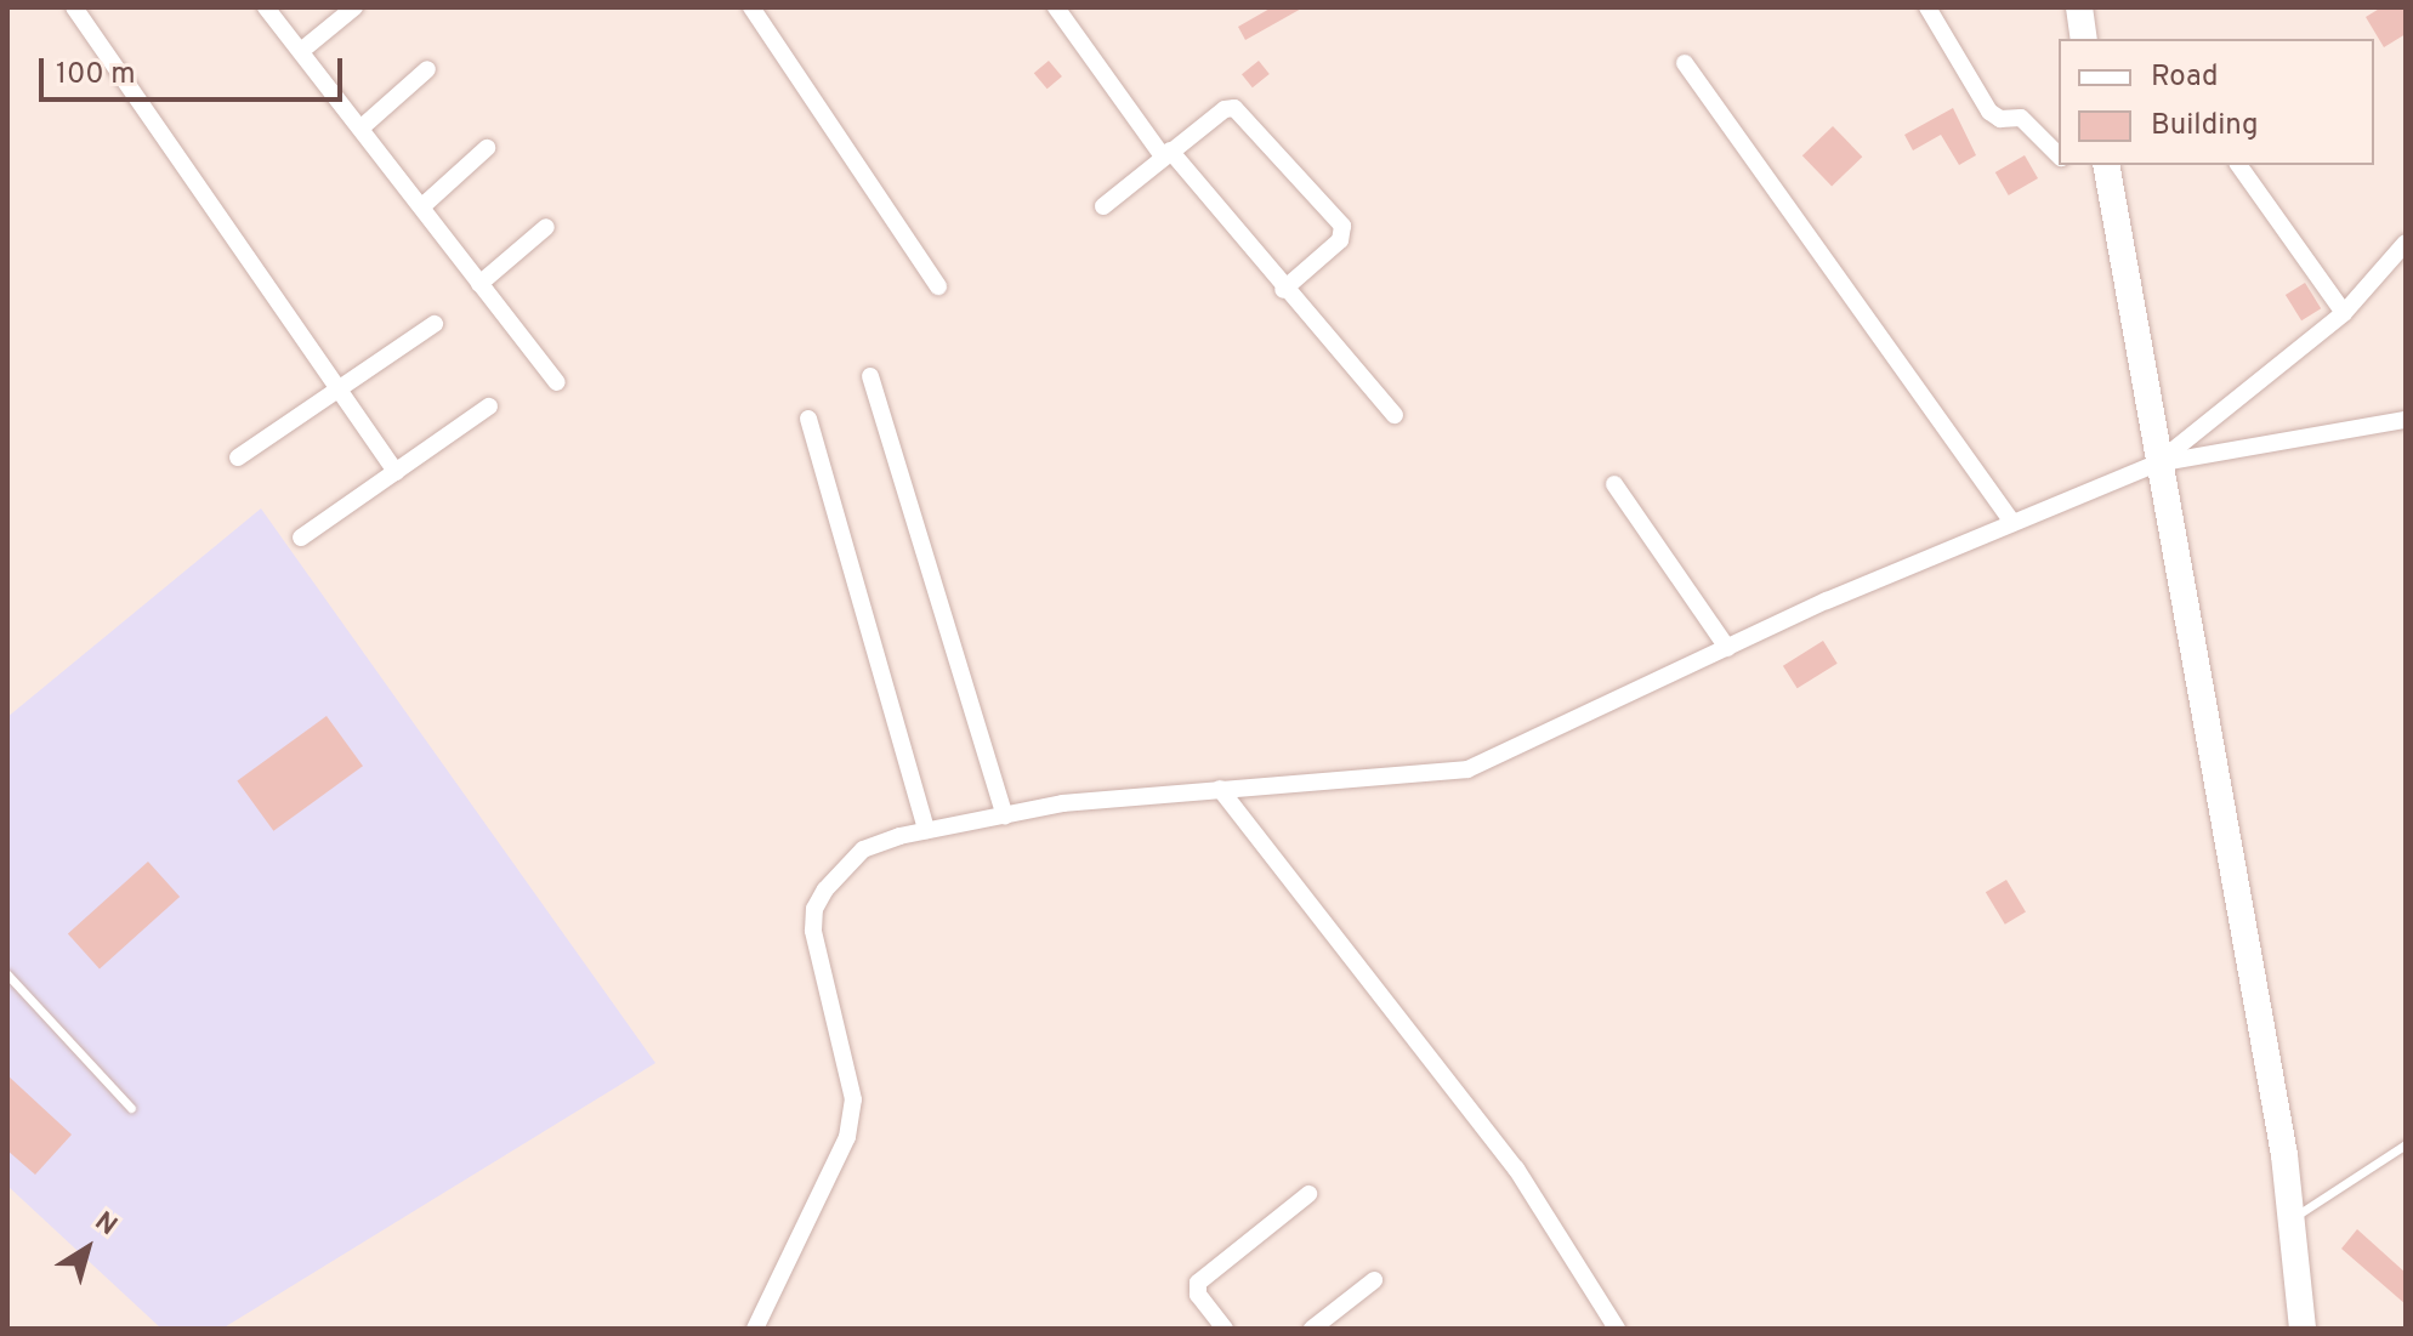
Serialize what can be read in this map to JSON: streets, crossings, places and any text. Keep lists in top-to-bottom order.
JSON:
{
  "legend": ["Road", "Building"],
  "scale_bar": "100 m",
  "north": "top right"
}
